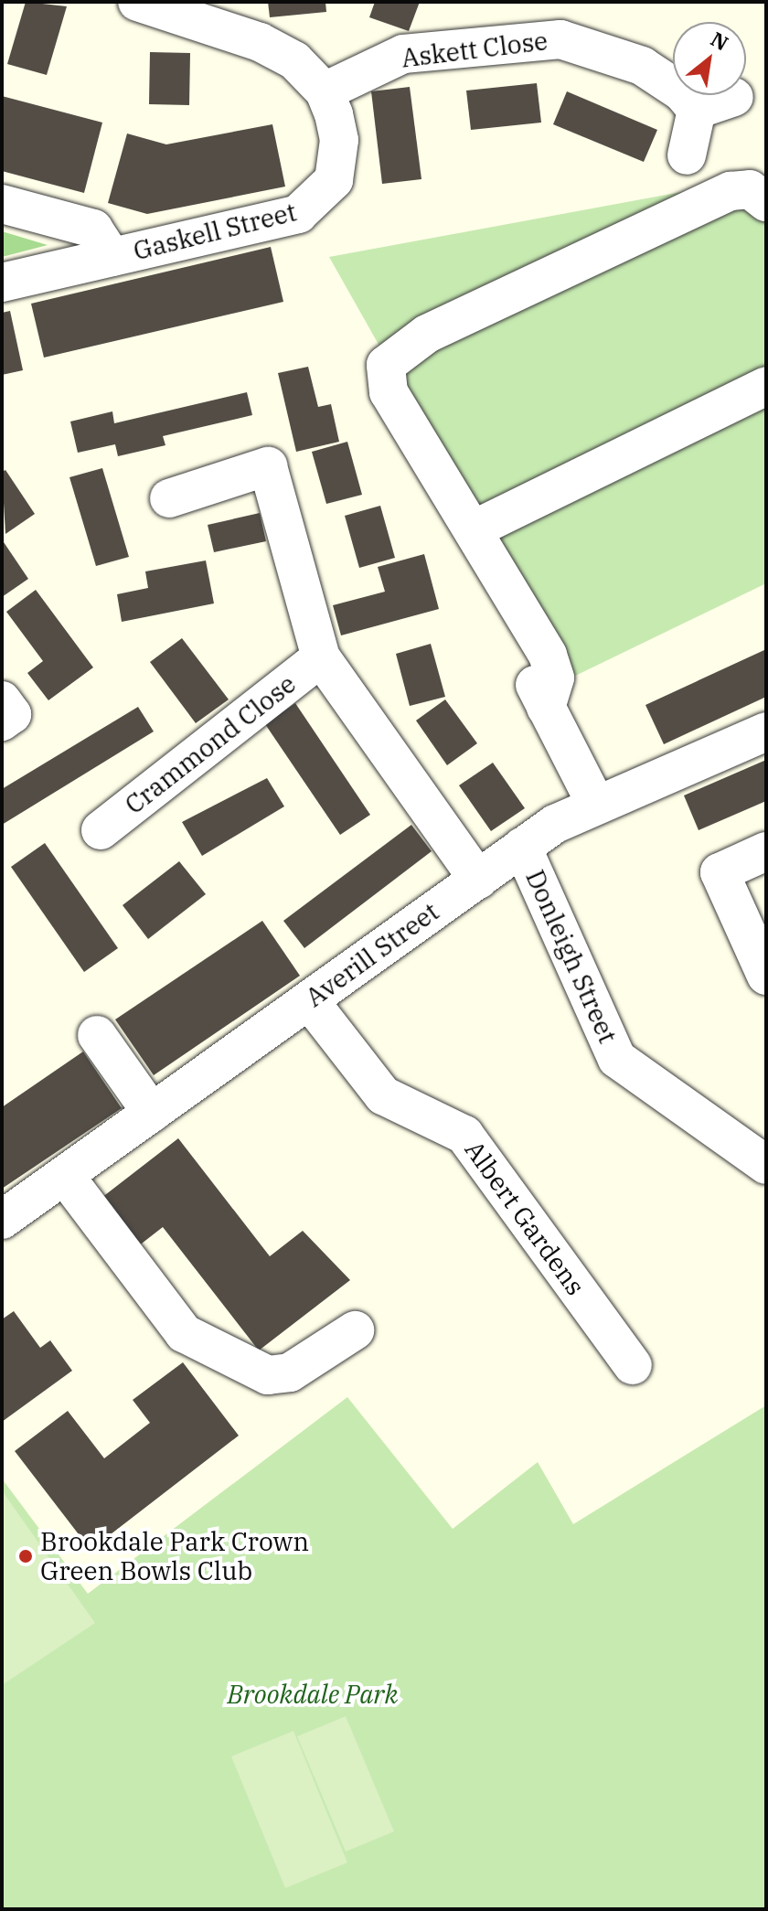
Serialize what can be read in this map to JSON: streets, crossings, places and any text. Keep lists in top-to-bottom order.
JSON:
{
  "streets": {
    "street": [
      "Askett Close",
      "Gaskell Street",
      "Crammond Close",
      "Averill Street",
      "Donleigh Street",
      "Albert Gardens"
    ]
  },
  "crossings": [
    ["Askett Close", "Gaskell Street"],
    ["Crammond Close", "Averill Street"],
    ["Averill Street", "Donleigh Street"],
    ["Averill Street", "Albert Gardens"]
  ],
  "parks": ["Brookdale Park"],
  "places": ["Brookdale Park Crown Green Bowls Club"],
  "north": "top right"
}
